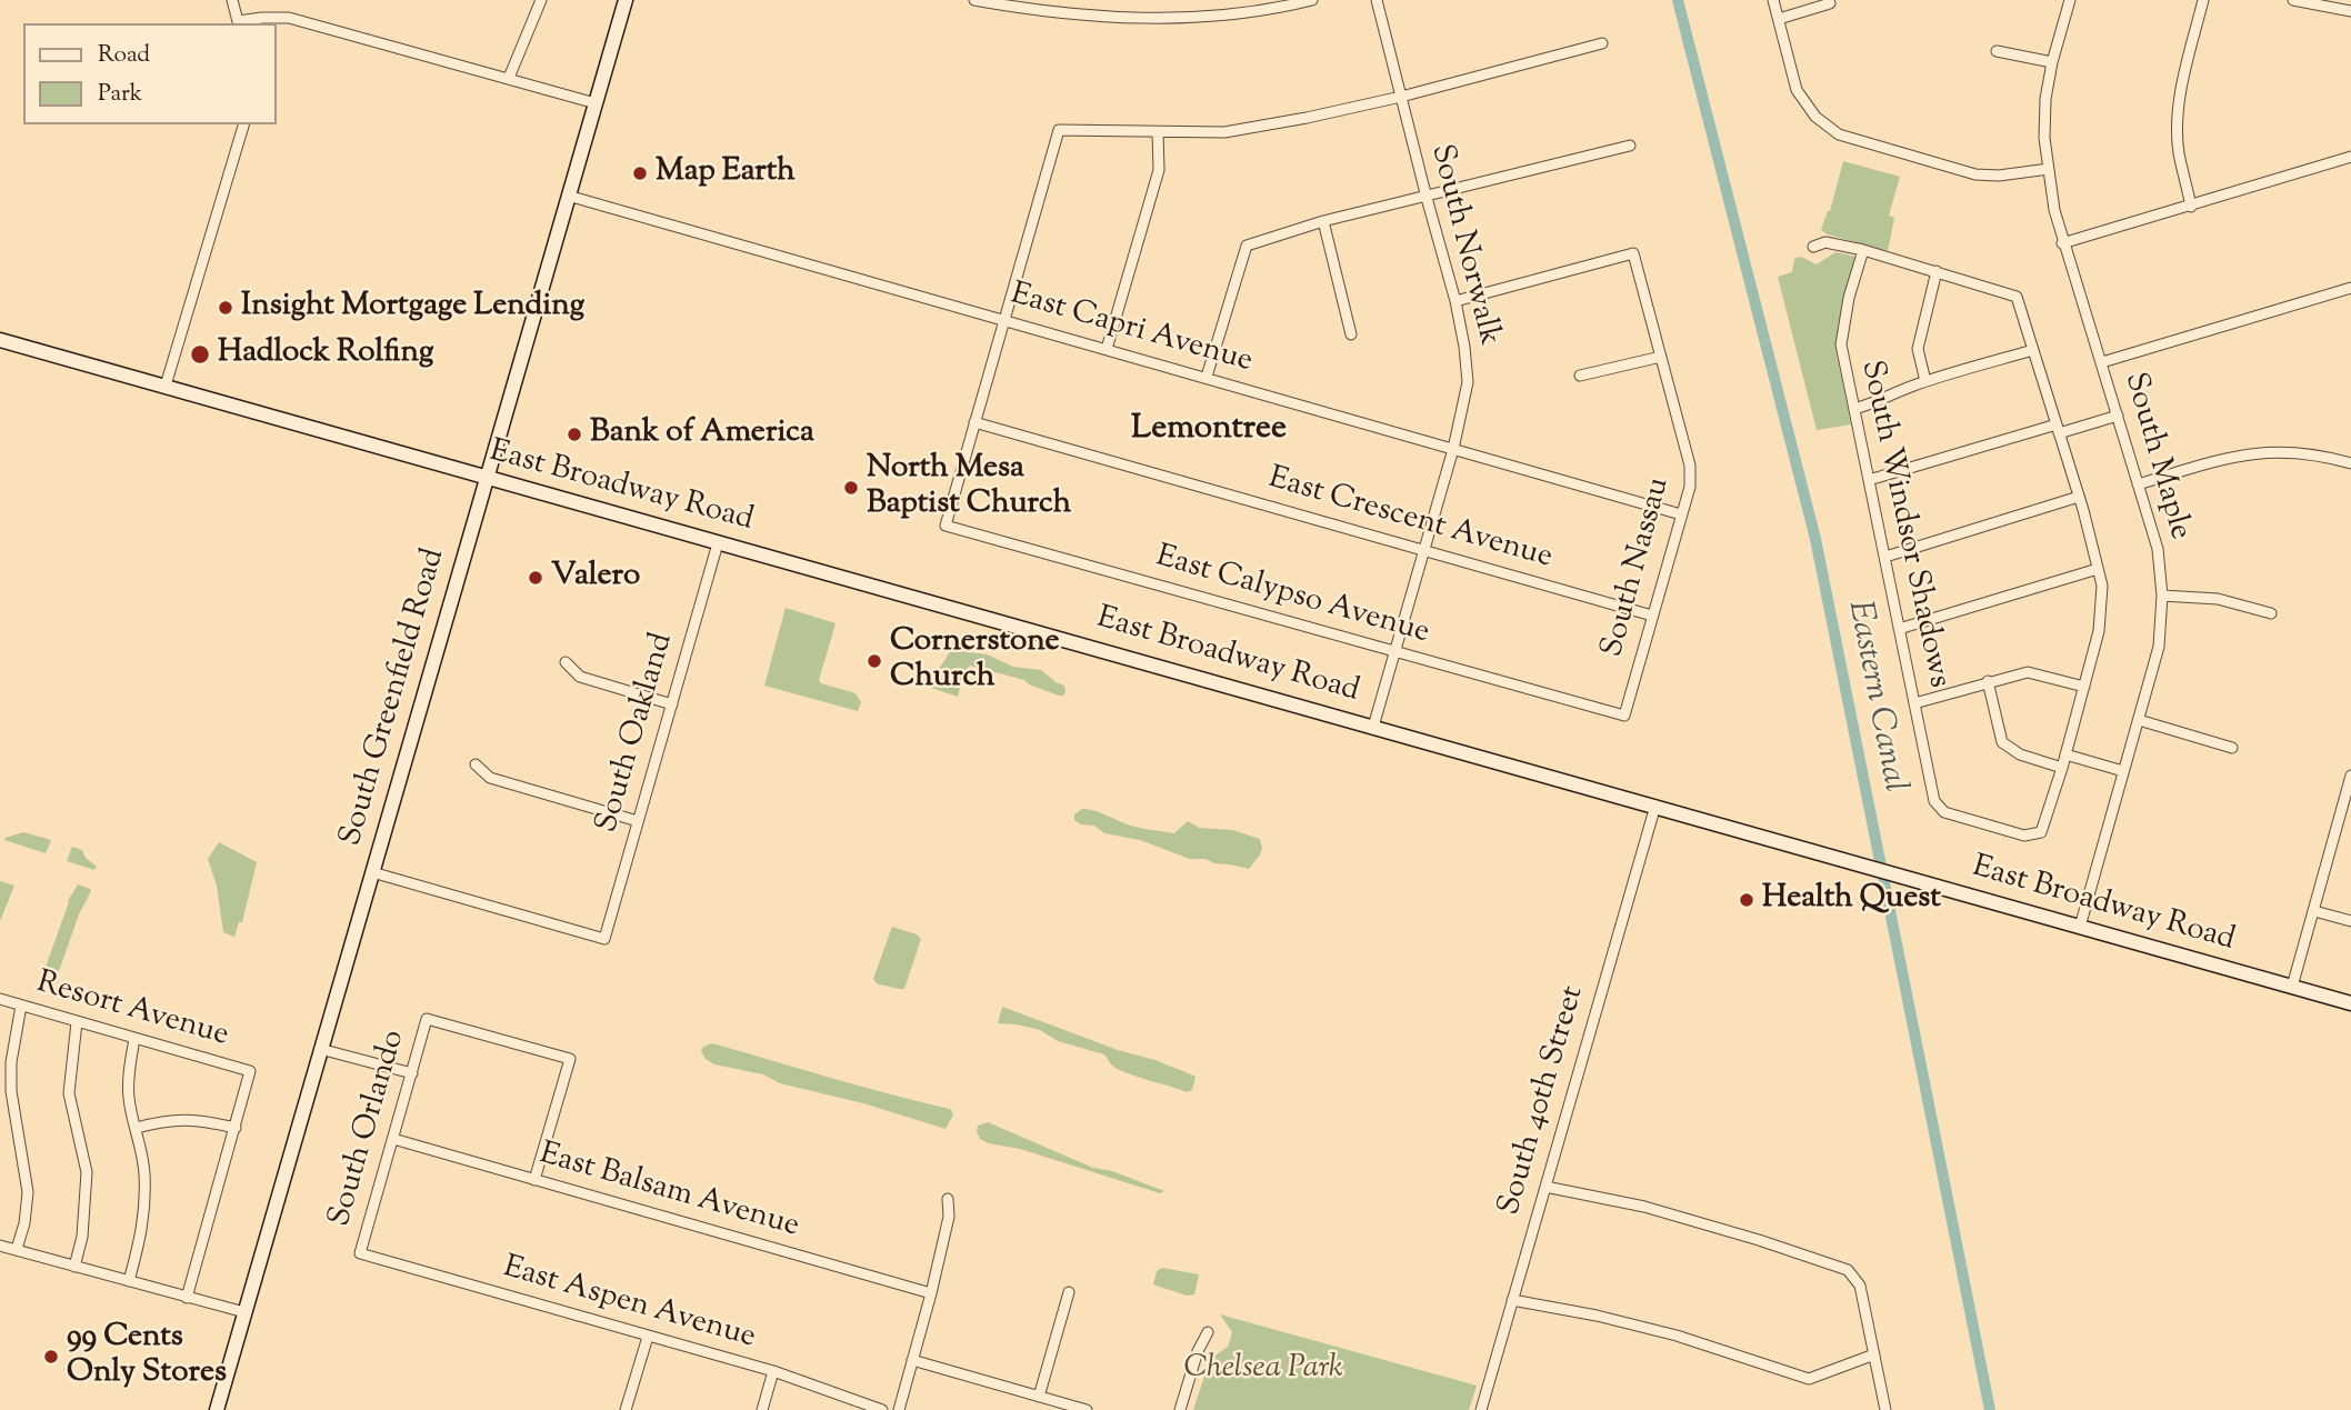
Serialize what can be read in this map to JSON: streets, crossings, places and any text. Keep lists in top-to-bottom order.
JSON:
{
  "streets": {
    "main road": ["East Broadway Road", "South Greenfield Road"],
    "street": [
      "South Norwalk",
      "East Capri Avenue",
      "South Maple",
      "East Crescent Avenue",
      "South Windsor Shadows",
      "South Nassau",
      "East Calypso Avenue",
      "South Oakland",
      "Resort Avenue",
      "South 40th Street",
      "South Orlando",
      "East Balsam Avenue",
      "East Aspen Avenue"
    ]
  },
  "crossings": [
    ["South Norwalk", "East Capri Avenue"],
    ["South Norwalk", "East Broadway Road"],
    ["South Norwalk", "East Crescent Avenue"],
    ["South Norwalk", "South Nassau"],
    ["South Norwalk", "East Calypso Avenue"],
    ["East Capri Avenue", "South Nassau"],
    ["East Capri Avenue", "South Greenfield Road"],
    ["South Maple", "East Broadway Road"],
    ["East Broadway Road", "South Greenfield Road"],
    ["East Broadway Road", "South Oakland"],
    ["East Broadway Road", "South 40th Street"],
    ["East Crescent Avenue", "South Nassau"],
    ["East Crescent Avenue", "East Calypso Avenue"],
    ["South Nassau", "East Calypso Avenue"],
    ["South Greenfield Road", "South Oakland"],
    ["South Orlando", "East Balsam Avenue"],
    ["South Orlando", "East Aspen Avenue"]
  ],
  "districts": ["Lemontree"],
  "water": ["Eastern Canal"],
  "parks": ["Chelsea Park"],
  "places": [
    "Map Earth",
    "Insight Mortgage Lending",
    "Hadlock Rolfing",
    "Bank of America",
    "North Mesa Baptist Church",
    "Valero",
    "Cornerstone Church",
    "Health Quest",
    "99 Cents Only Stores"
  ],
  "legend": ["Road", "Park"]
}
